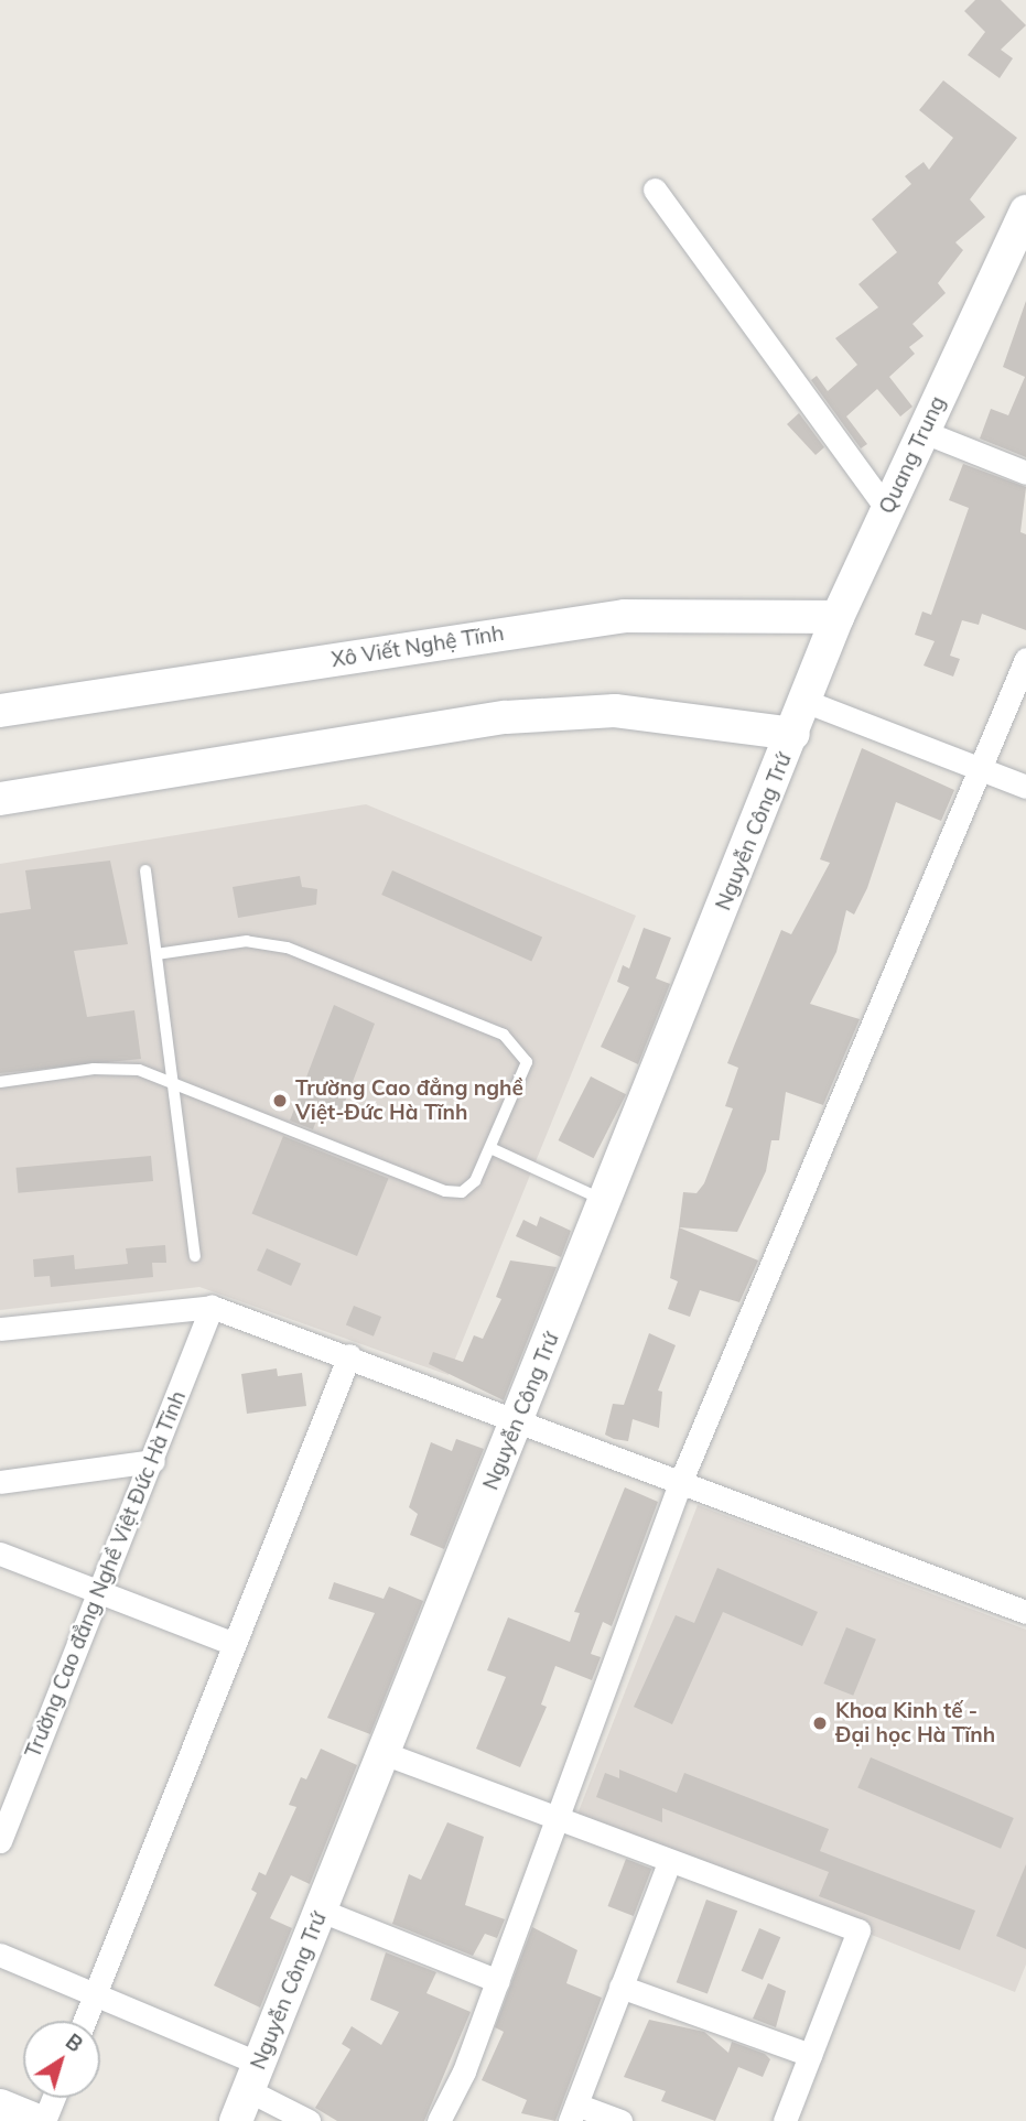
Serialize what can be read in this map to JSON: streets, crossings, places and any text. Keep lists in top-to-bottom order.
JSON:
{
  "streets": {
    "main road": ["Quang Trung", "Xô Viết Nghệ Tĩnh", "Nguyễn Công Trứ"],
    "street": ["Trường Cao đẳng Nghề Việt Đức Hà Tĩnh"]
  },
  "crossings": [
    ["Quang Trung", "Xô Viết Nghệ Tĩnh"],
    ["Quang Trung", "Nguyễn Công Trứ"]
  ],
  "places": ["Trường Cao đẳng nghề Việt-Đức Hà Tĩnh", "Khoa Kinh tế - Đại học Hà Tĩnh"],
  "north": "top right"
}
